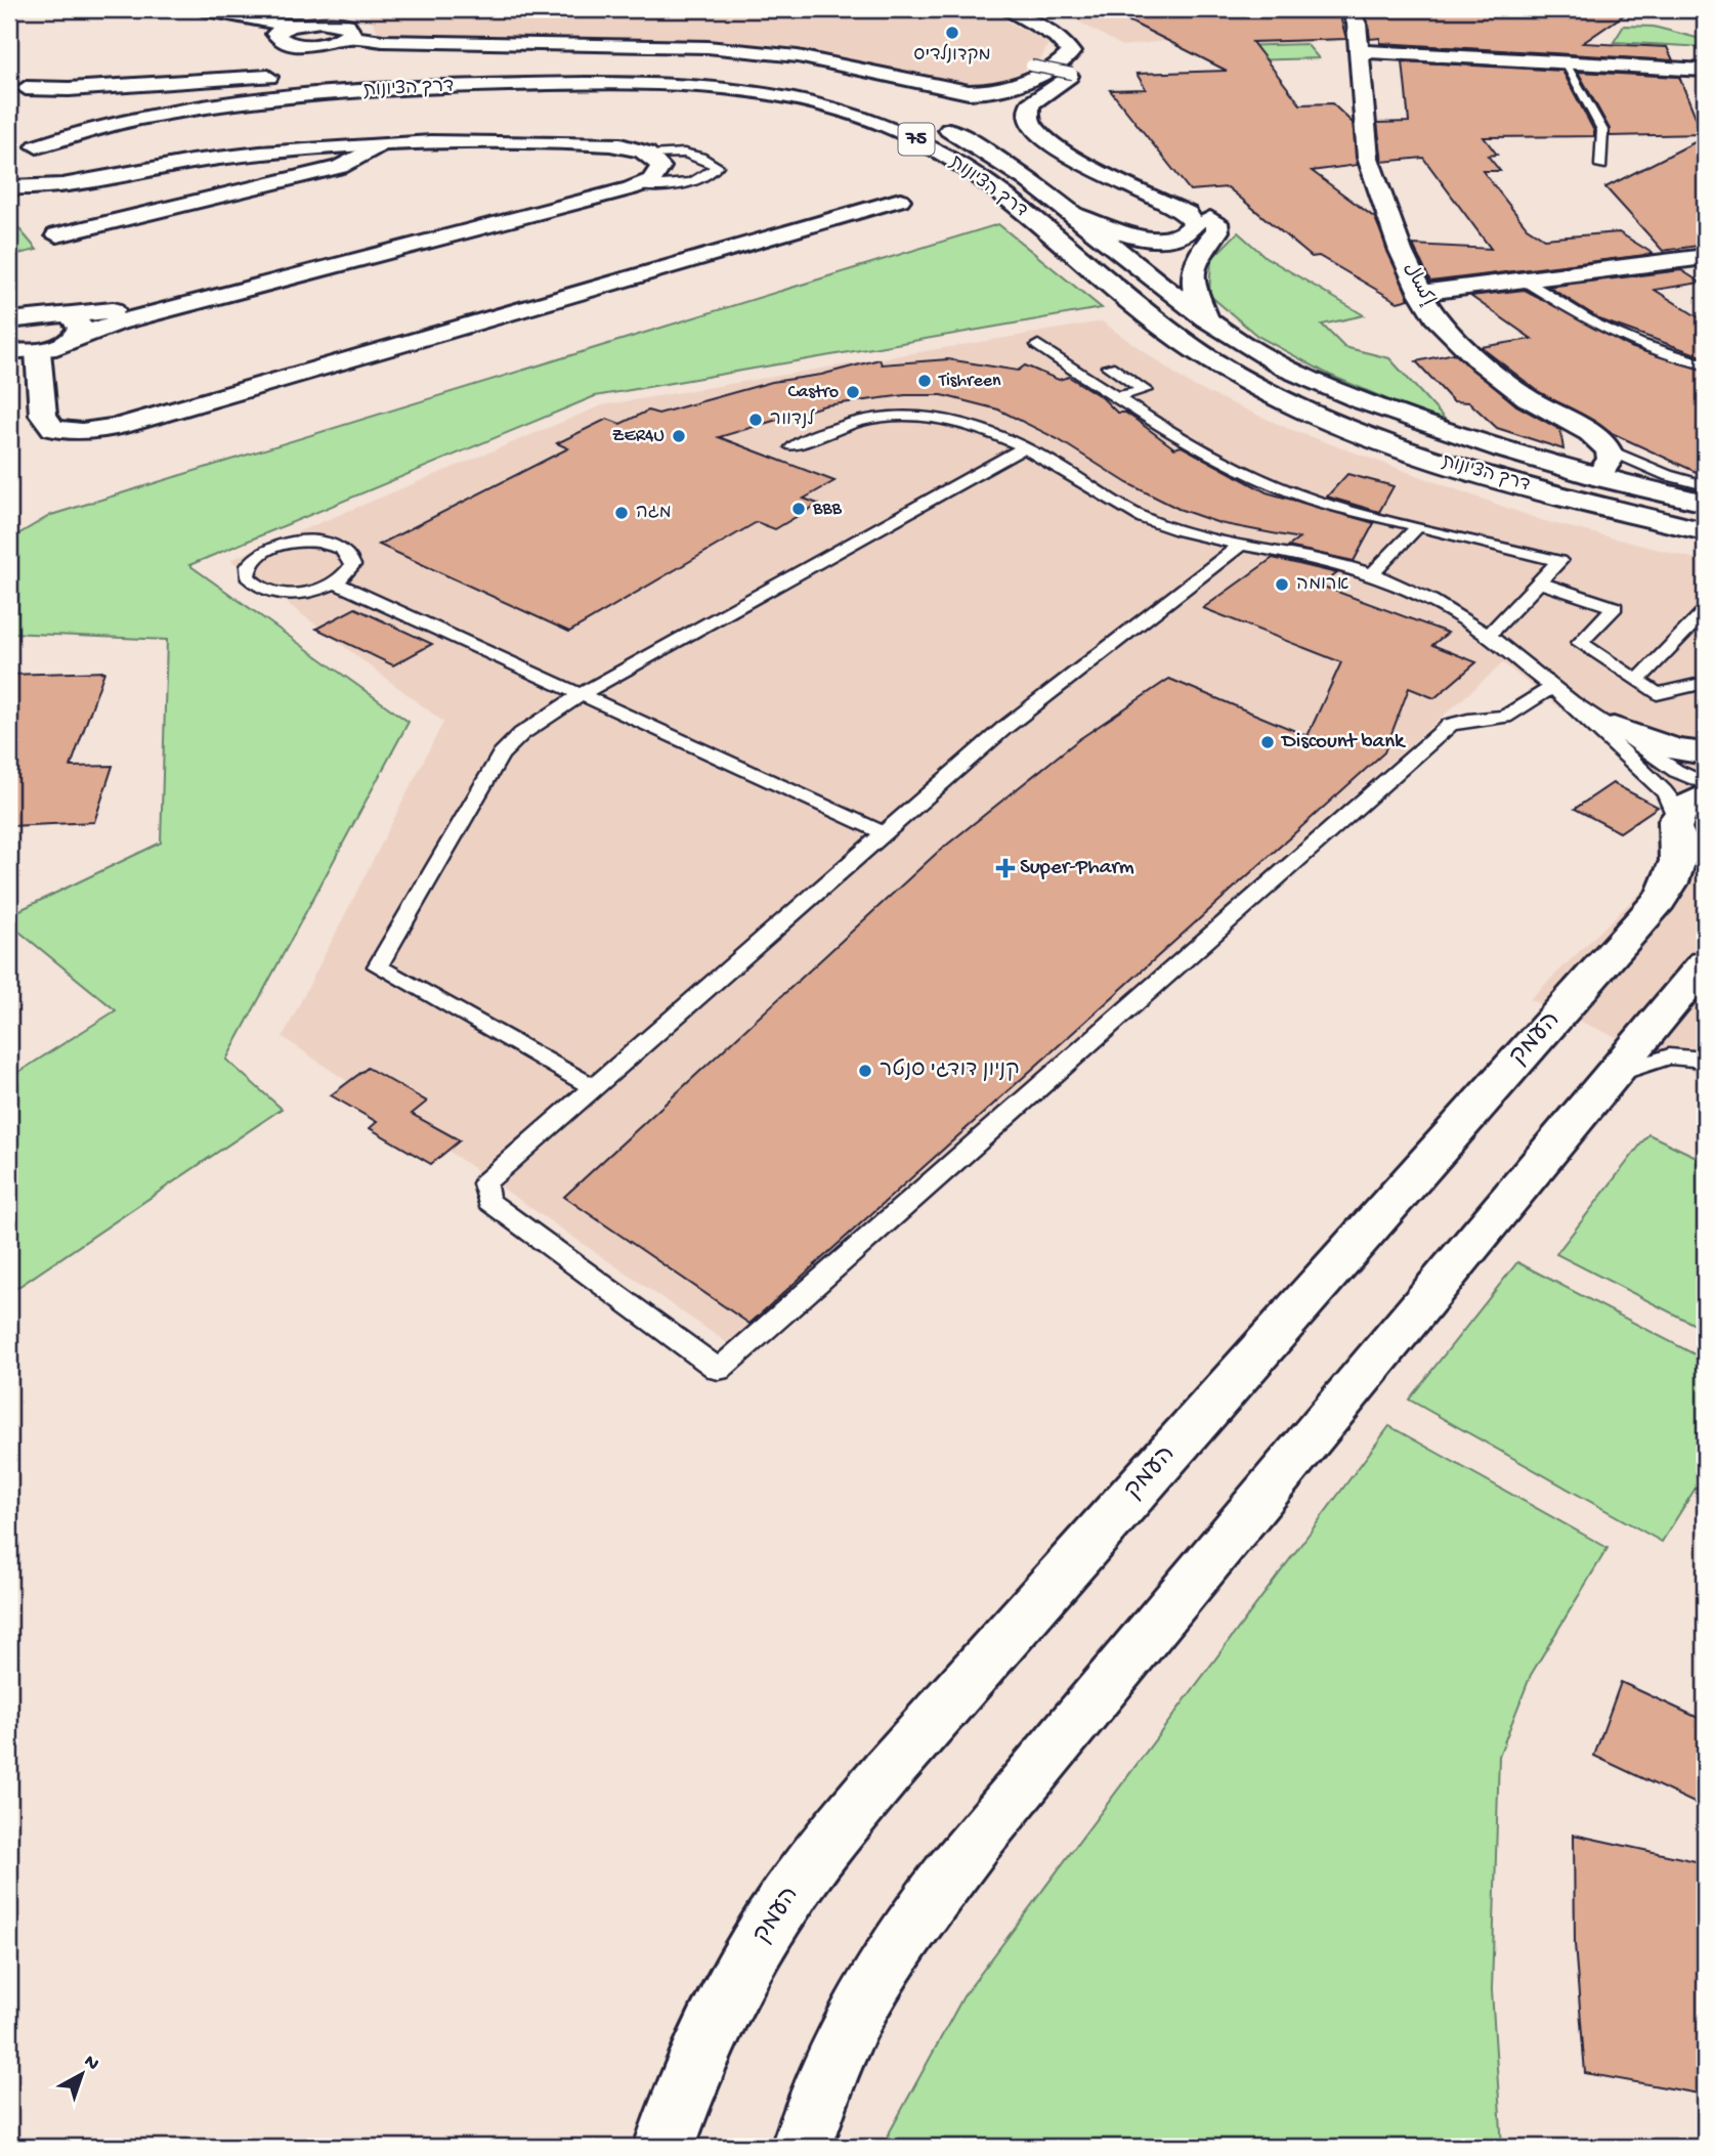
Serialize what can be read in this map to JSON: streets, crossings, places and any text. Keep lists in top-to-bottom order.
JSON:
{
  "streets": {
    "main road": [
      "דרך הציונות",
      "75",
      "إكسال",
      "העמק"
    ]
  },
  "places": {
    "other": [
      "מקדונלד'ס",
      "Tishreen",
      "Castro",
      "לנדוור",
      "ZER4U",
      "BBB",
      "מגה",
      "ארומה",
      "Discount bank",
      "קניון דודג' סנטר"
    ],
    "health": ["Super-Pharm"]
  },
  "north": "top right"
}
